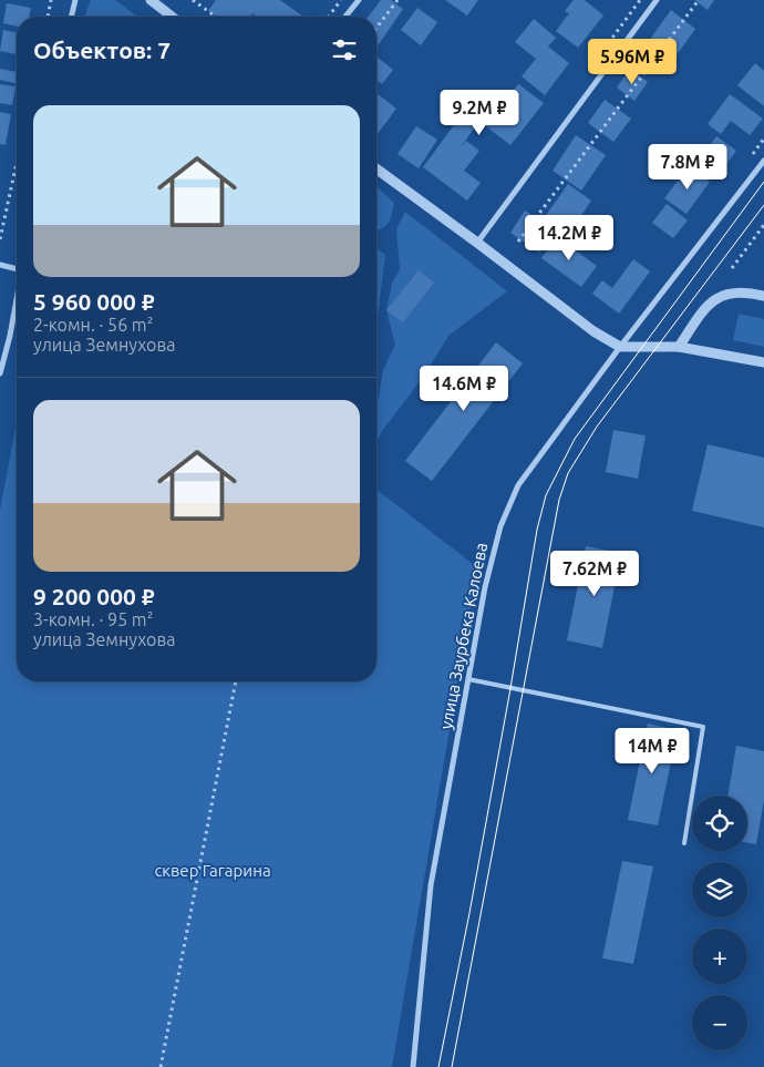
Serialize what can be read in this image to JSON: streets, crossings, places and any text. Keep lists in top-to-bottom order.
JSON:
{
  "streets": {
    "street": ["улица Заурбека Калоева"]
  },
  "parks": ["сквер Гагарина"],
  "page": {
    "heading": "Объектов: 7",
    "price": [
      "5.96M ₽",
      "9.2M ₽",
      "7.8M ₽",
      "14.2M ₽",
      "14.6M ₽",
      "7.62M ₽",
      "14M ₽"
    ],
    "list": [
      {
        "name": "5 960 000 ₽",
        "note": "2-комн. · 56 m² · улица Земнухова"
      },
      {
        "name": "9 200 000 ₽",
        "note": "3-комн. · 95 m² · улица Земнухова"
      }
    ],
    "map_buttons": ["+", "−"]
  }
}
